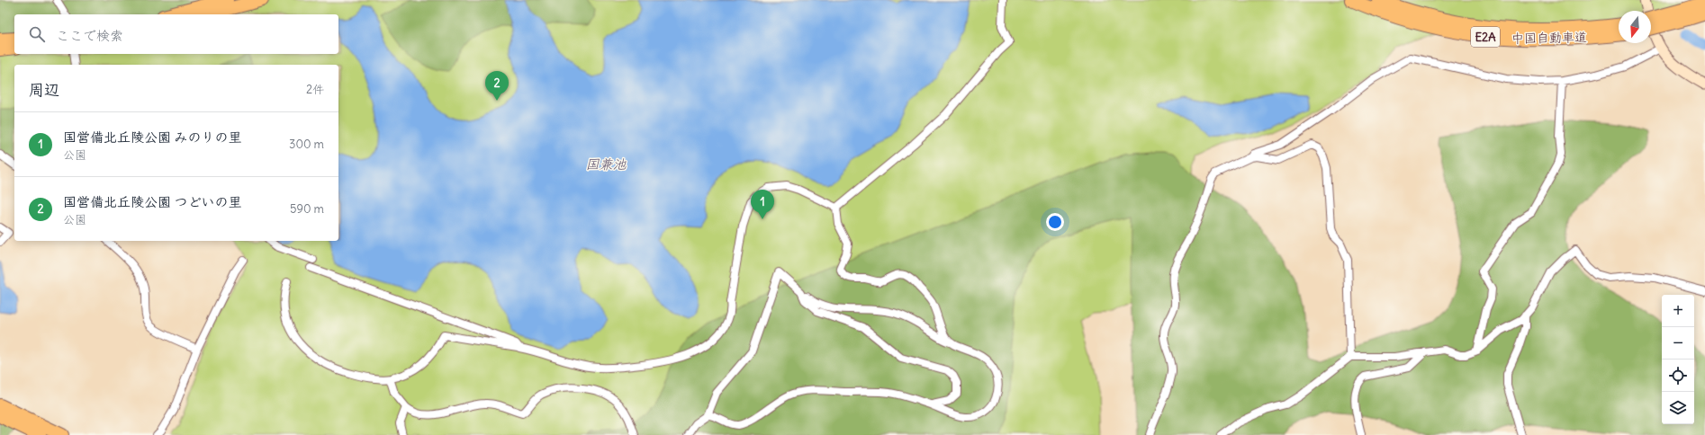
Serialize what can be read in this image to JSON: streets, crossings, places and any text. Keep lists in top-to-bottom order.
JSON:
{
  "streets": {
    "highway": ["E2A", "中国自動車道"]
  },
  "water": ["国兼池"],
  "north": "bottom",
  "page": {
    "search": "ここで検索",
    "heading": ["周辺", "2件"],
    "pins": ["2", "1"],
    "list": [
      {
        "mark": "1",
        "name": "国営備北丘陵公園 みのりの里",
        "note": "公園",
        "value": "300 m"
      },
      {
        "mark": "2",
        "name": "国営備北丘陵公園 つどいの里",
        "note": "公園",
        "value": "590 m"
      }
    ],
    "map_buttons": ["+", "−"]
  }
}
